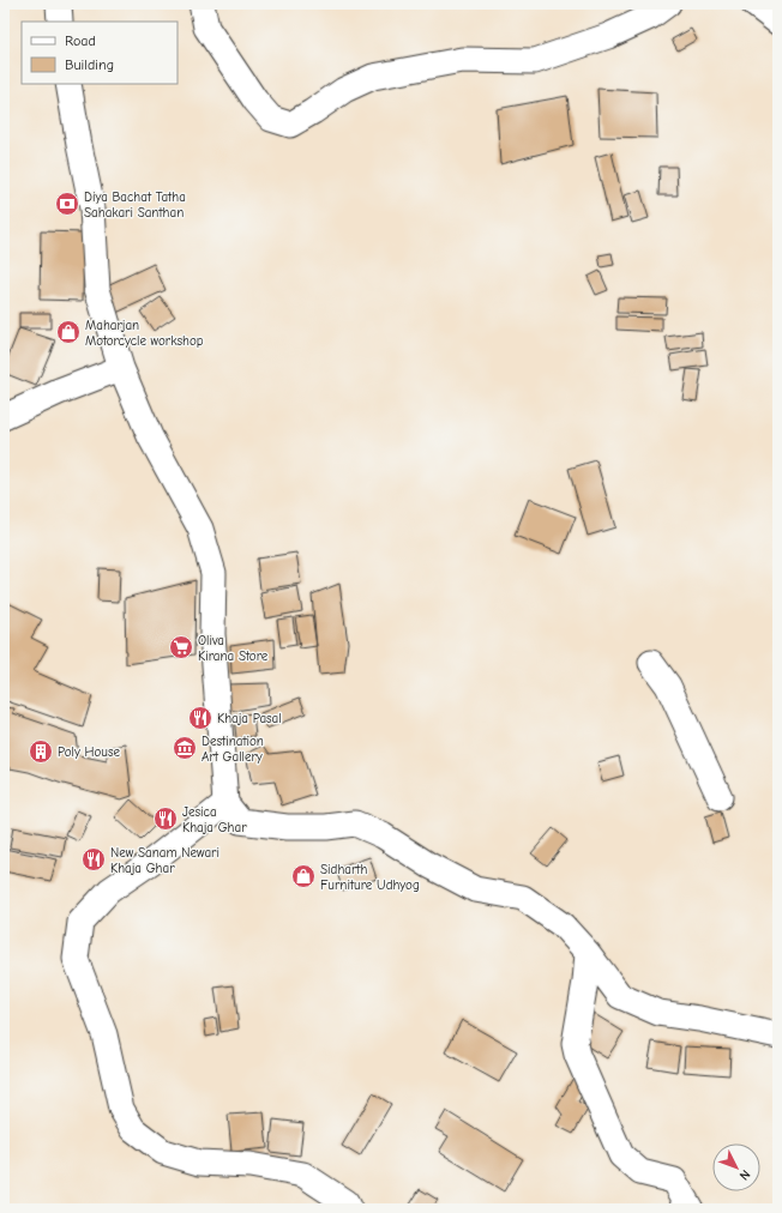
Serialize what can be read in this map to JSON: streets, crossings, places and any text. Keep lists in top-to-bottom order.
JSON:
{
  "places": {
    "bank": ["Diya Bachat Tatha Sahakari Santhan"],
    "shop": ["Maharjan Motorcycle workshop", "Sidharth Furniture Udhyog"],
    "supermarket": ["Oliva Kirana Store"],
    "restaurant": ["Khaja Pasal", "Jesica Khaja Ghar", "New Sanam Newari Khaja Ghar"],
    "museum": ["Destination Art Gallery"],
    "building": ["Poly House"]
  },
  "legend": ["Road", "Building"],
  "north": "bottom right"
}
